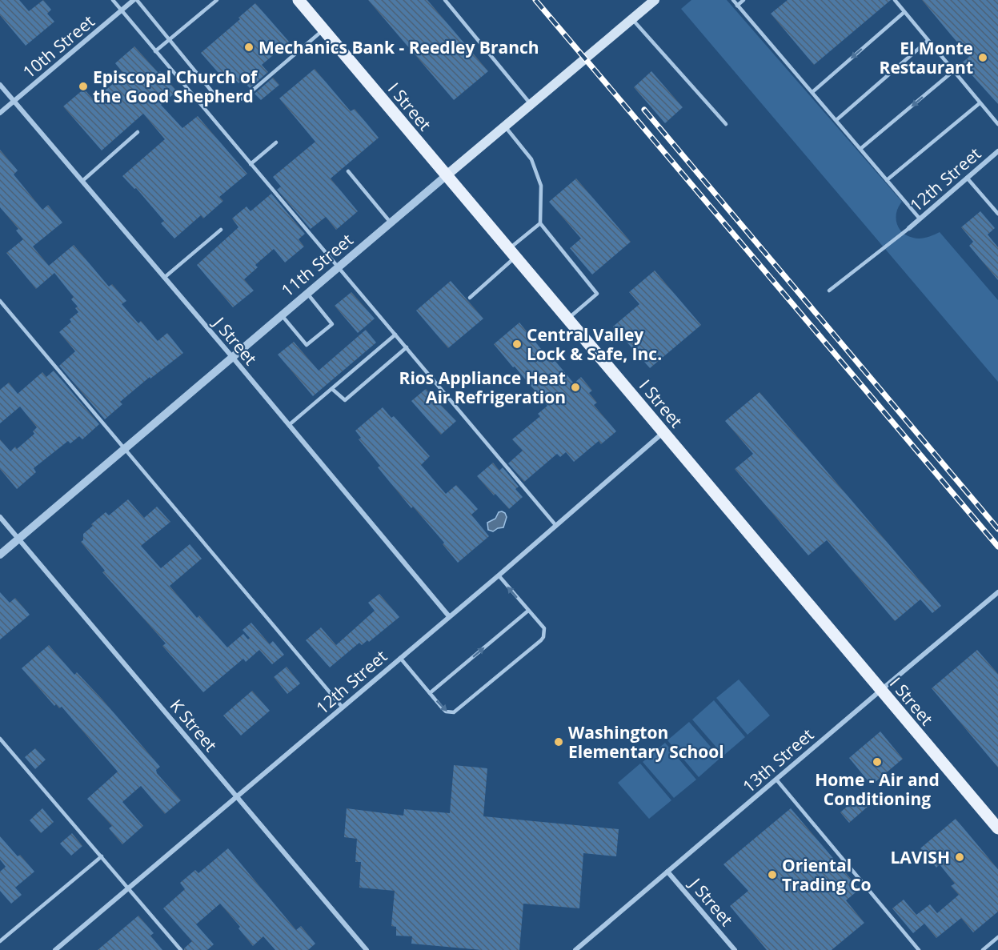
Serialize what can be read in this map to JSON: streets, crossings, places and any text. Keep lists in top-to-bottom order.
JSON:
{
  "streets": {
    "main road": ["I Street", "11th Street"],
    "street": [
      "10th Street",
      "12th Street",
      "J Street",
      "K Street",
      "13th Street"
    ]
  },
  "crossings": [
    ["10th Street", "J Street"],
    ["I Street", "12th Street"],
    ["I Street", "11th Street"],
    ["I Street", "13th Street"],
    ["12th Street", "J Street"],
    ["12th Street", "K Street"],
    ["11th Street", "J Street"],
    ["11th Street", "K Street"],
    ["J Street", "13th Street"]
  ],
  "places": [
    "Mechanics Bank - Reedley Branch",
    "El Monte Restaurant",
    "Episcopal Church of the Good Shepherd",
    "Central Valley Lock & Safe, Inc.",
    "Rios Appliance Heat Air Refrigeration",
    "Washington Elementary School",
    "Home - Air and Conditioning",
    "LAVISH",
    "Oriental Trading Co"
  ]
}
